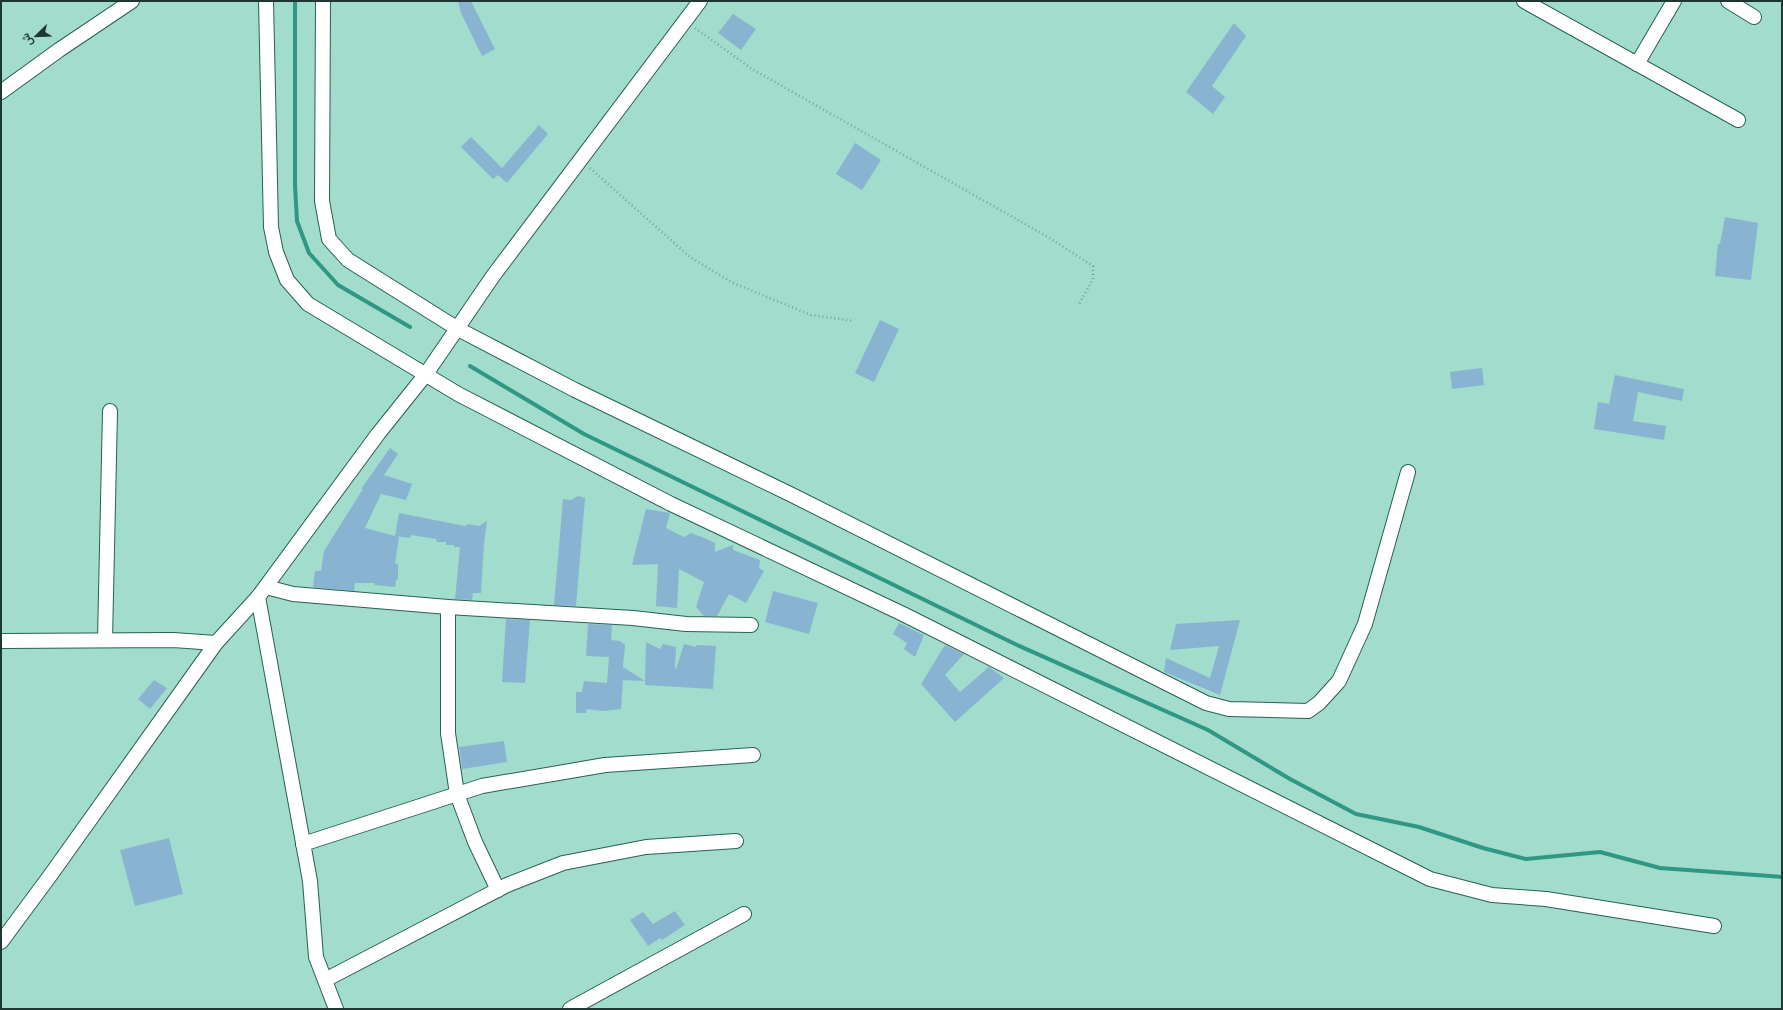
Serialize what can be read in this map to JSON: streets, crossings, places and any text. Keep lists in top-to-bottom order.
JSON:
{
  "north": "bottom left"
}
